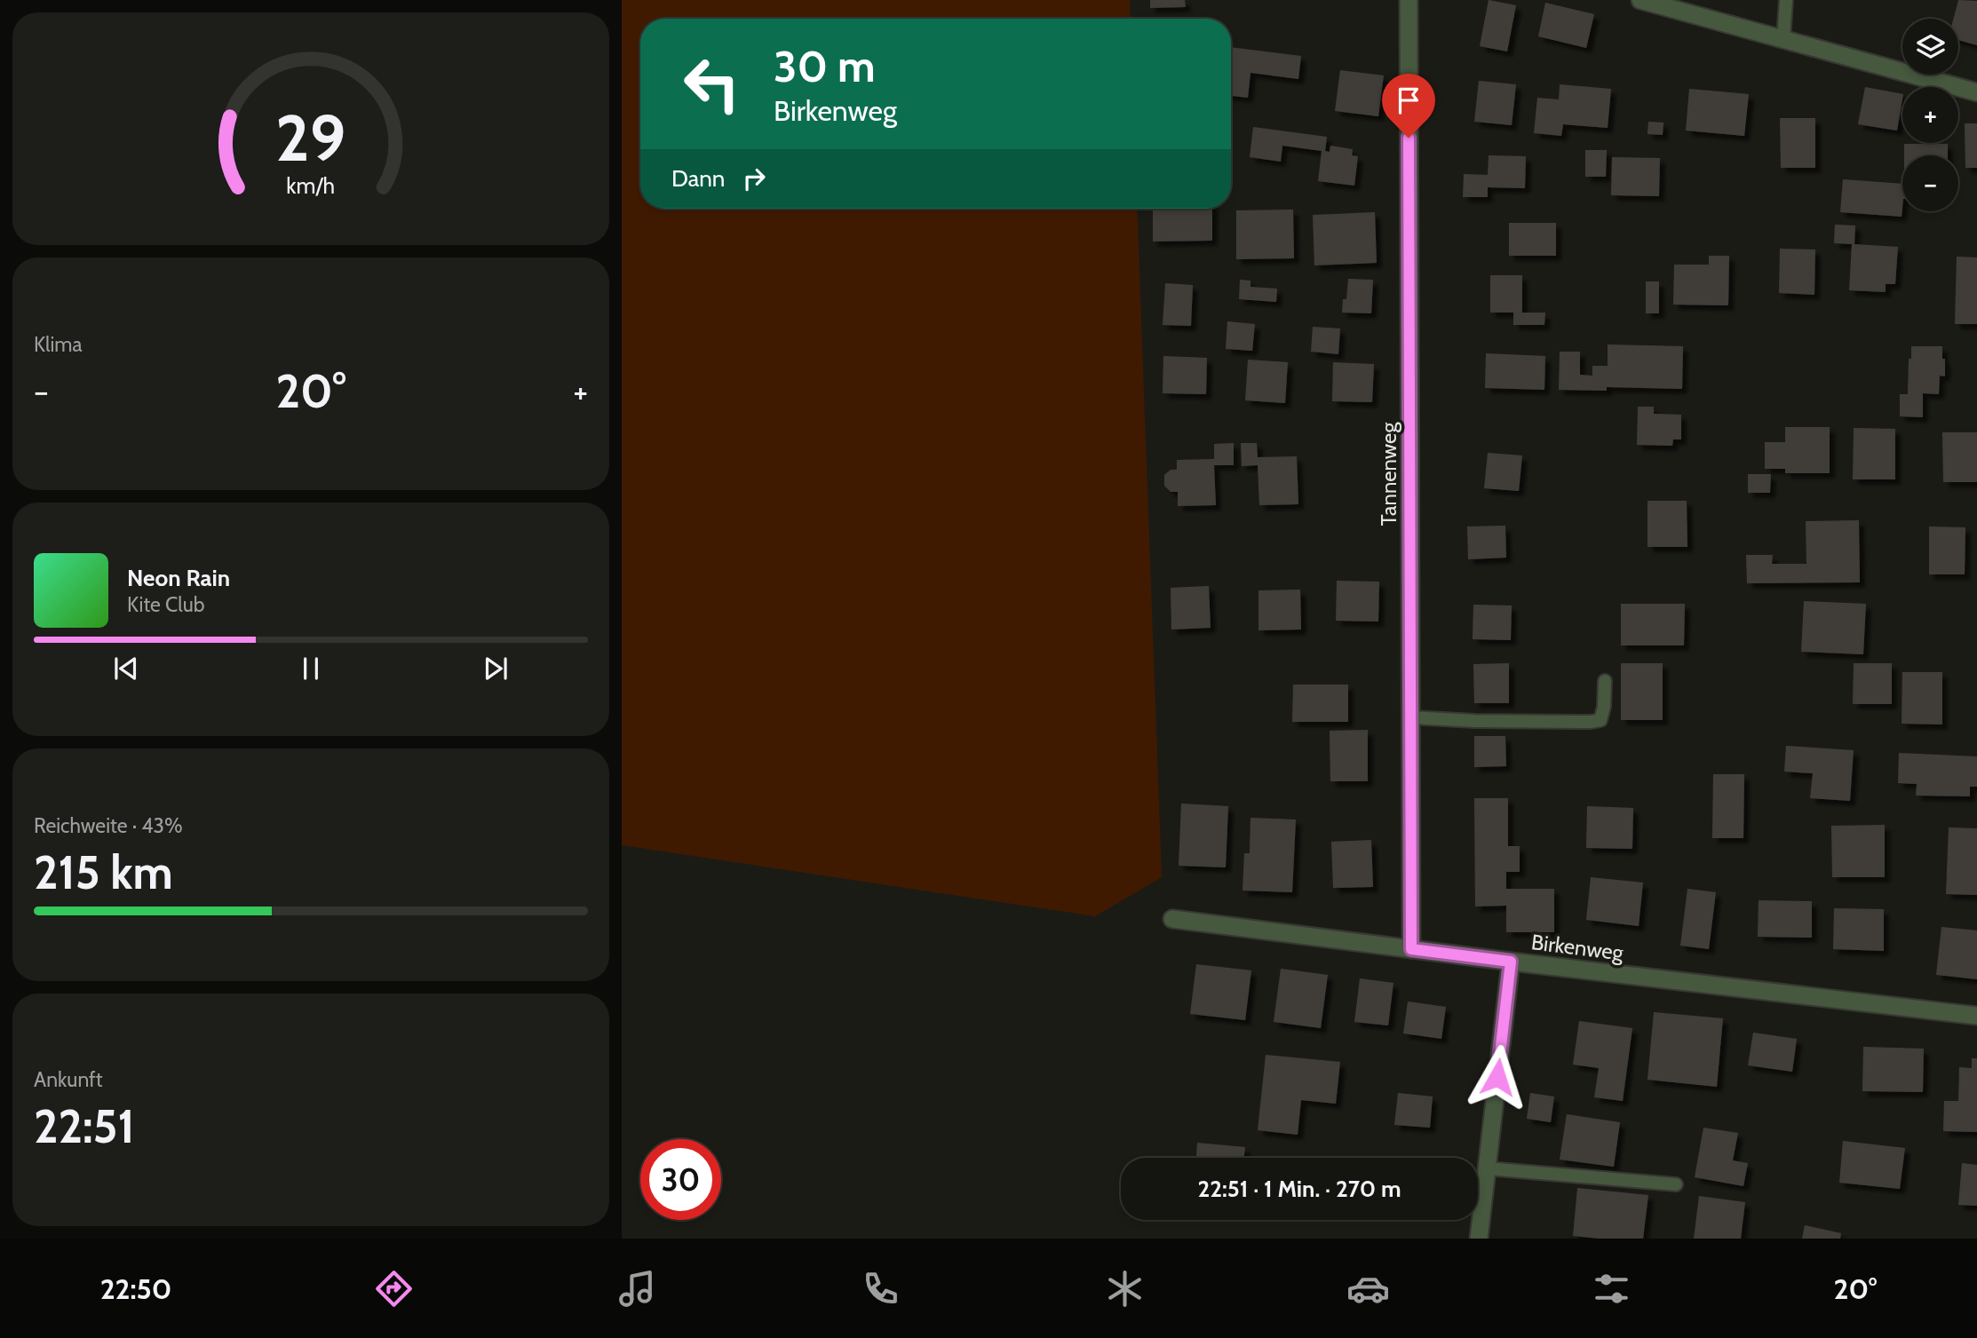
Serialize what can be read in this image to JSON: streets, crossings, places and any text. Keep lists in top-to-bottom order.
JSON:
{
  "streets": {
    "street": ["Tannenweg", "Birkenweg"]
  },
  "crossings": [
    ["Tannenweg", "Birkenweg"]
  ],
  "page": {
    "map_buttons": ["+", "−"],
    "turn": ["30 m", "Birkenweg"],
    "then": "Dann",
    "tile": [
      "Klima",
      ["Reichweite · 43%", "215 km"],
      ["Ankunft", "22:51"]
    ],
    "heat": ["−", "20°", "+"],
    "song": ["Neon Rain", "Kite Club"],
    "limit": "30",
    "trip": "22:51 · 1 Min. · 270 m",
    "tabs": ["22:50", "20°"],
    "gauge": ["29", "km/h"]
  }
}
